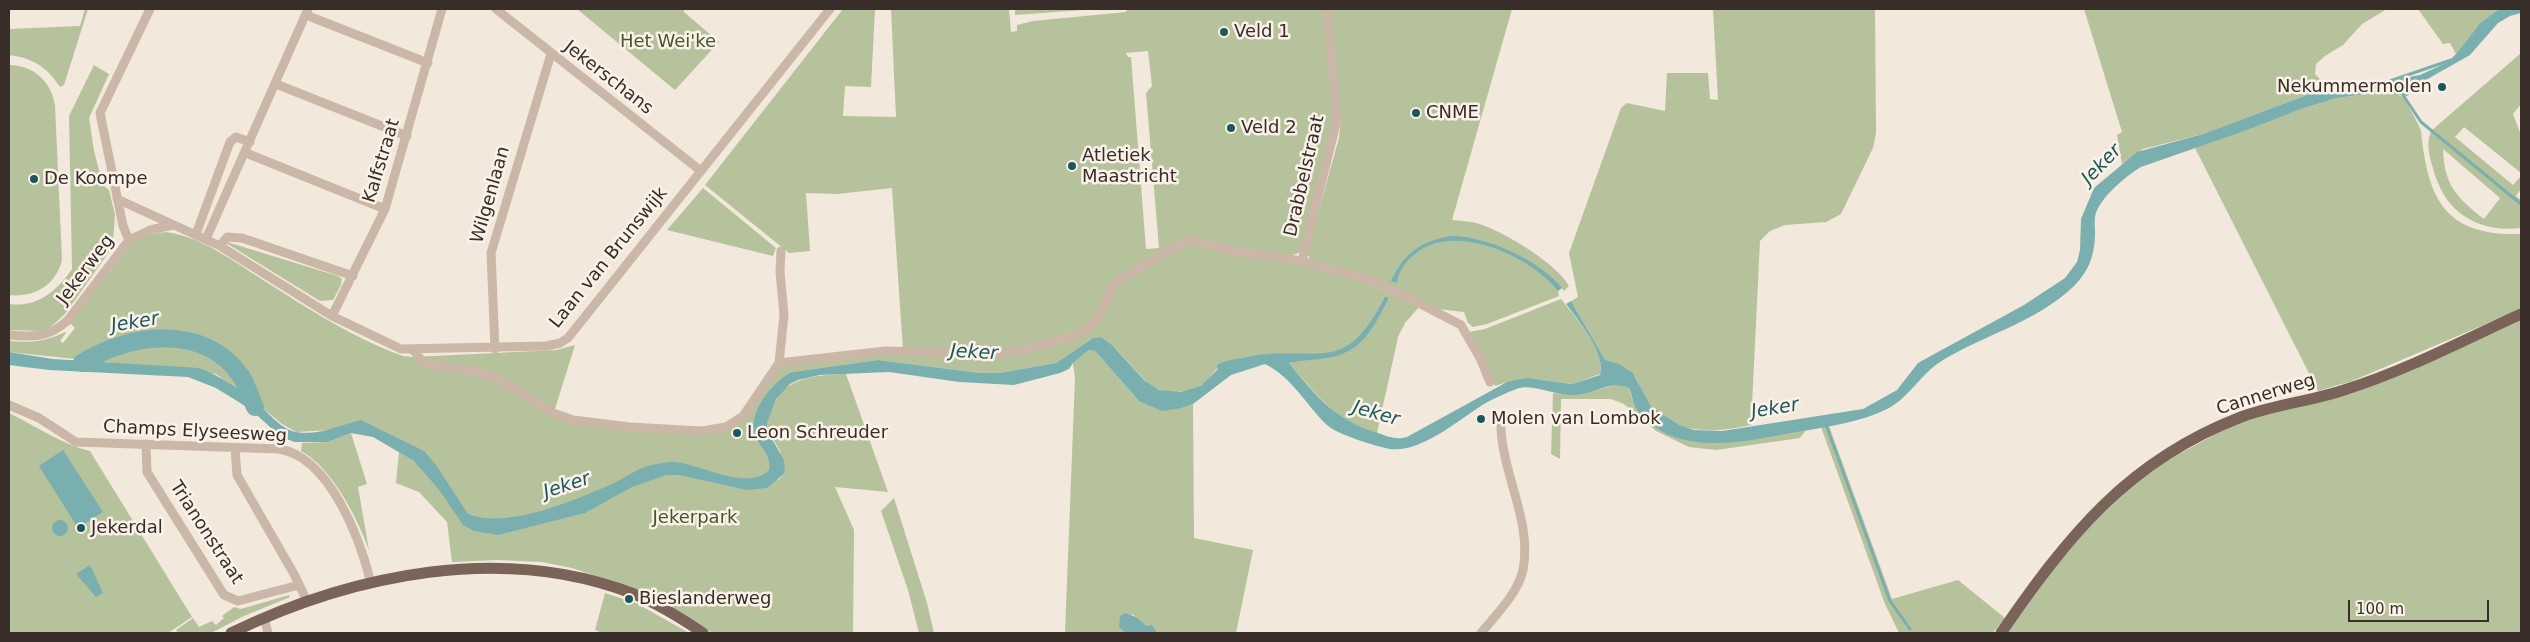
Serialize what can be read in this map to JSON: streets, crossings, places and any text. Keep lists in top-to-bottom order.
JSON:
{
  "streets": {
    "main road": ["Cannerweg"],
    "street": [
      "Jekerschans",
      "Kalfstraat",
      "Drabbelstraat",
      "Wilgenlaan",
      "Laan van Brunswijk",
      "Jekerweg",
      "Champs Elyseesweg",
      "Trianonstraat"
    ]
  },
  "crossings": [
    ["Jekerschans", "Wilgenlaan"],
    ["Jekerschans", "Laan van Brunswijk"],
    ["Kalfstraat", "Laan van Brunswijk"],
    ["Wilgenlaan", "Laan van Brunswijk"],
    ["Laan van Brunswijk", "Jekerweg"],
    ["Champs Elyseesweg", "Trianonstraat"]
  ],
  "water": ["Jeker"],
  "parks": ["Het Wei'ke", "Jekerpark"],
  "places": [
    "Veld 1",
    "Nekummermolen",
    "CNME",
    "Veld 2",
    "Atletiek Maastricht",
    "De Koompe",
    "Molen van Lombok",
    "Leon Schreuder",
    "Jekerdal",
    "Bieslanderweg"
  ],
  "scale_bar": "100 m"
}
